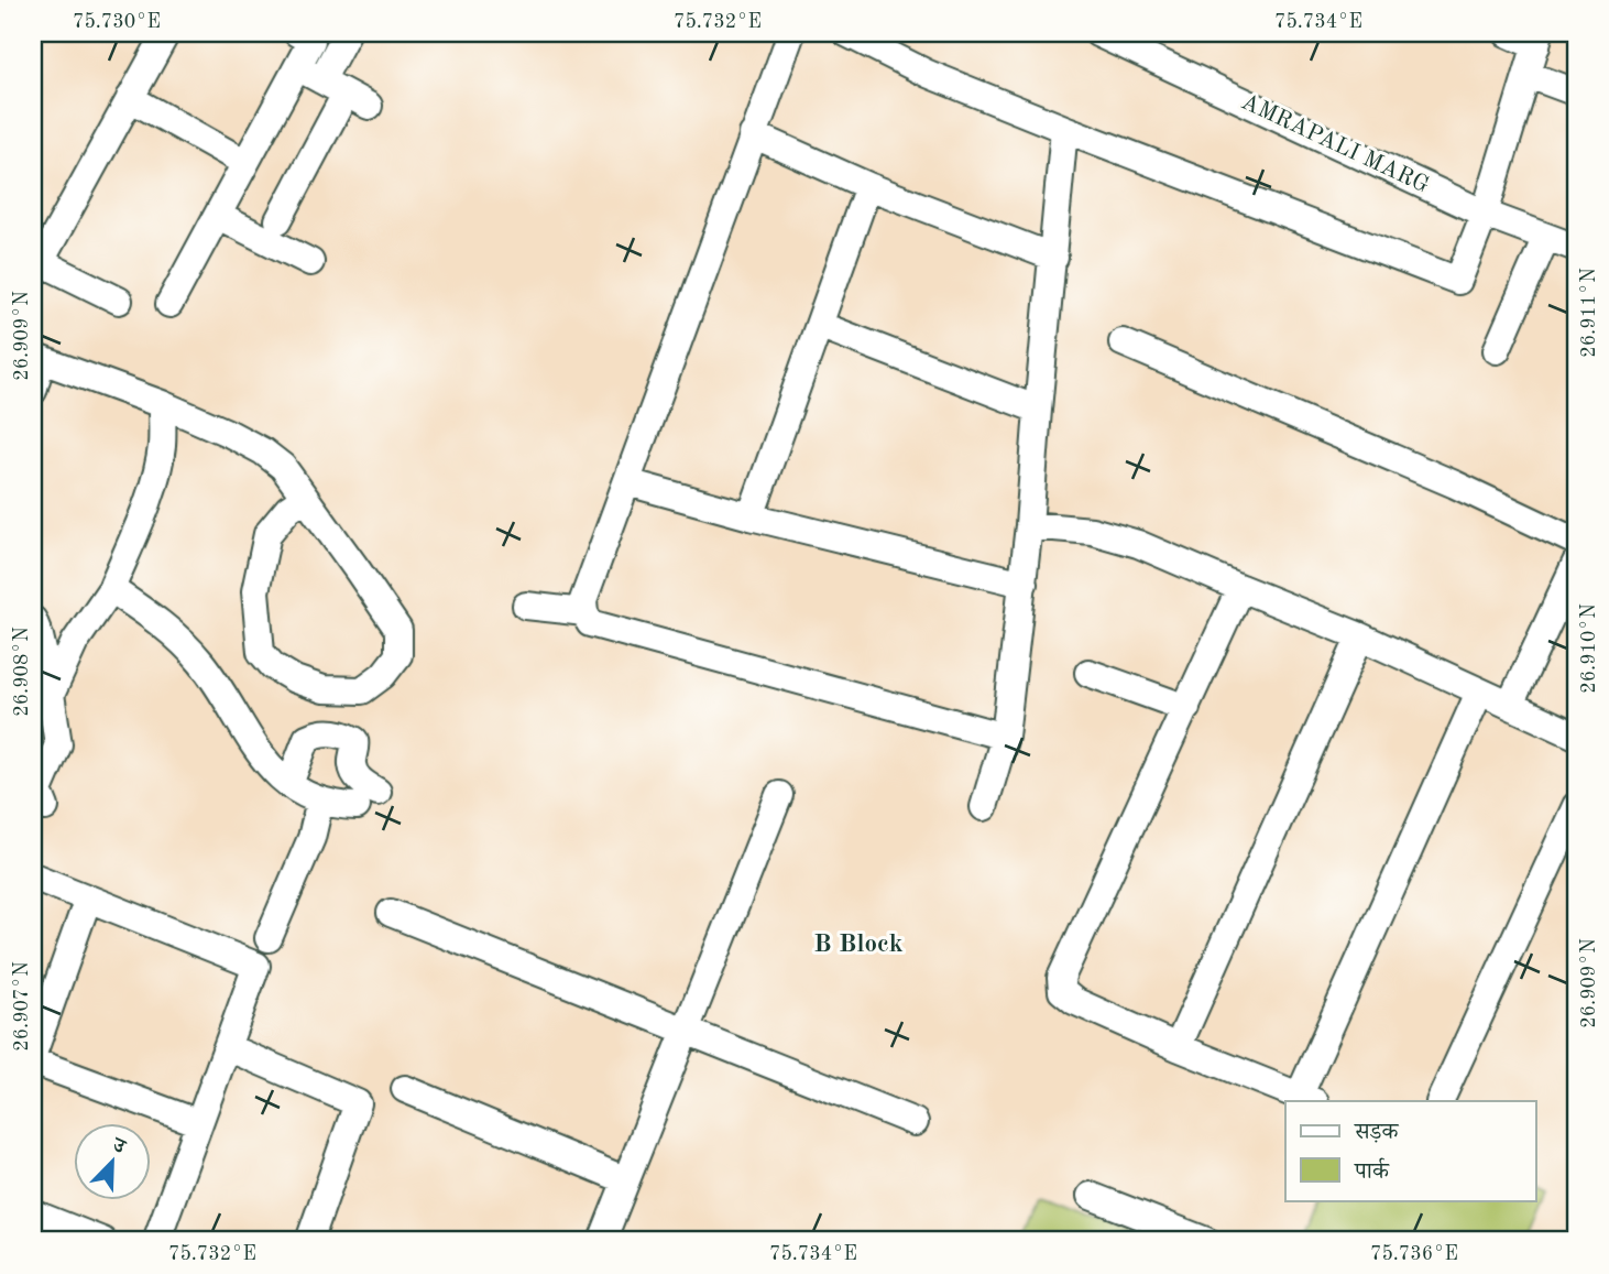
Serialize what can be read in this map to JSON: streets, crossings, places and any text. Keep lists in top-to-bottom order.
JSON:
{
  "streets": {
    "street": ["AMRAPALI MARG"]
  },
  "districts": ["B Block"],
  "legend": ["सड़क", "पार्क"],
  "north": "top right",
  "coordinates": [
    "75.730°E",
    "75.732°E",
    "75.734°E",
    "26.911°N",
    "26.909°N",
    "26.910°N",
    "26.908°N",
    "26.907°N",
    "75.736°E"
  ]
}
